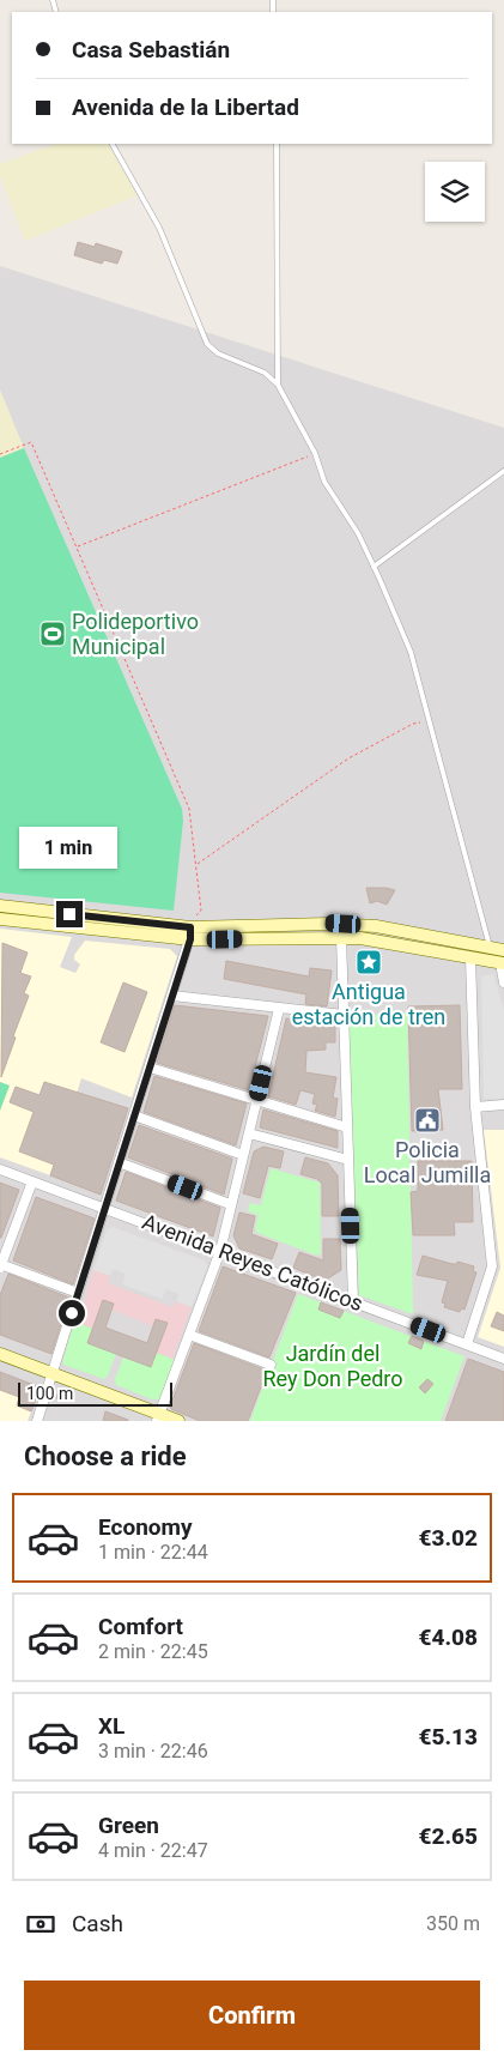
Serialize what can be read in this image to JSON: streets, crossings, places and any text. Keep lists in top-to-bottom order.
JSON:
{
  "streets": {
    "street": ["Avenida Reyes Católicos"]
  },
  "parks": ["Jardín del Rey Don Pedro"],
  "places": {
    "sports": ["Polideportivo Municipal"],
    "place": ["Antigua estación de tren"],
    "public building": ["Policia Local Jumilla"]
  },
  "scale_bar": "100 m",
  "page": {
    "banner": ["Casa Sebastián", "Avenida de la Libertad"],
    "bubble": "1 min",
    "scale": "100 m",
    "heading": "Choose a ride",
    "list": [
      {
        "name": "Economy",
        "note": "1 min · 22:44",
        "value": "€3.02"
      },
      {
        "name": "Comfort",
        "note": "2 min · 22:45",
        "value": "€4.08"
      },
      {
        "name": "XL",
        "note": "3 min · 22:46",
        "value": "€5.13"
      },
      {
        "name": "Green",
        "note": "4 min · 22:47",
        "value": "€2.65"
      }
    ],
    "pay": ["Cash", "350 m"],
    "buttons": "Confirm"
  }
}
